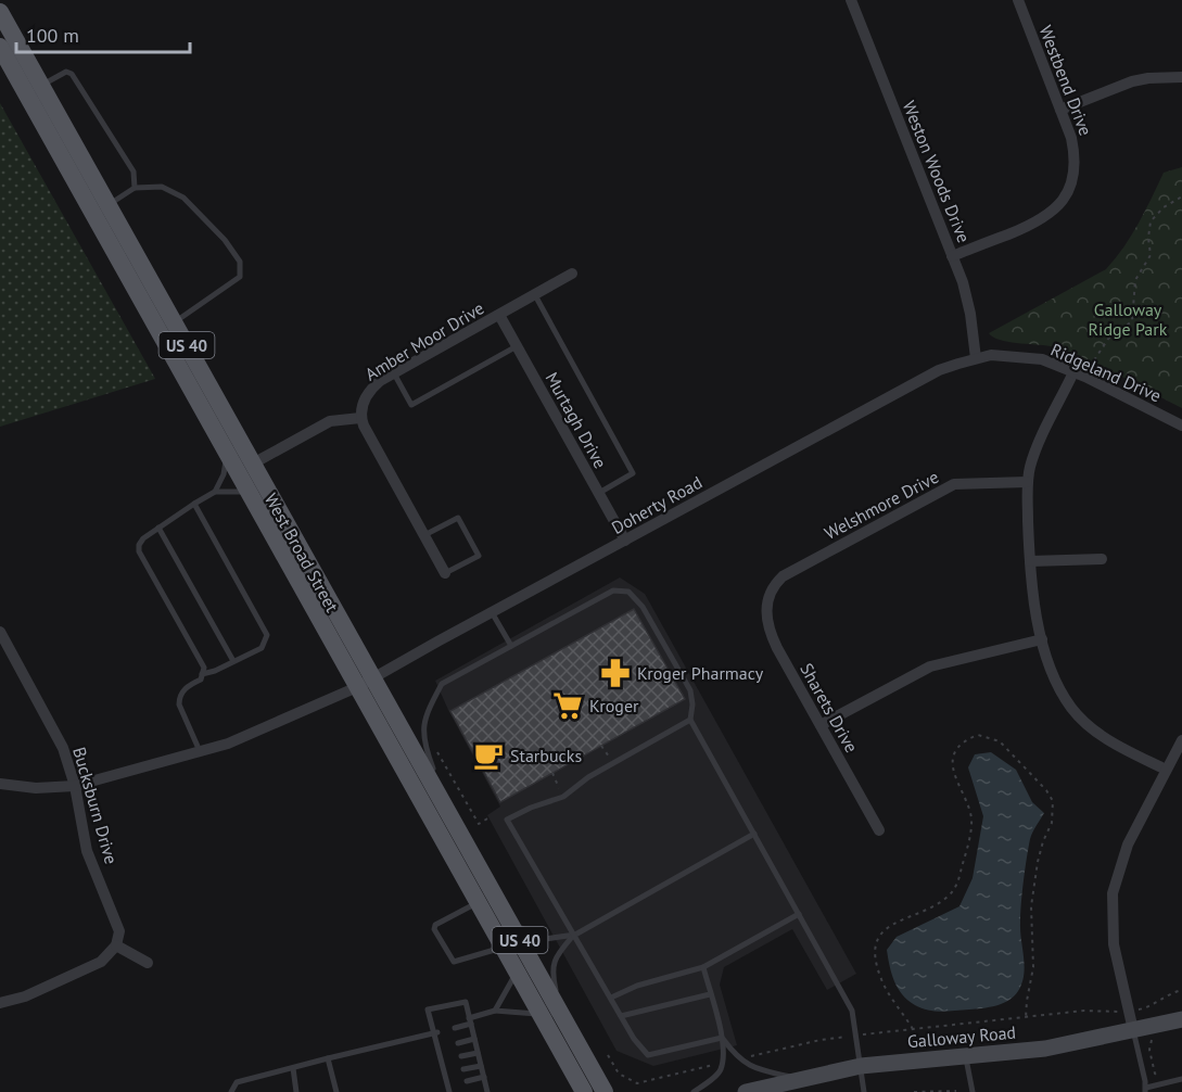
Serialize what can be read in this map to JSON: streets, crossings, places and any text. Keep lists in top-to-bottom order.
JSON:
{
  "streets": {
    "main road": ["US 40", "West Broad Street"],
    "street": [
      "Westbend Drive",
      "Weston Woods Drive",
      "Amber Moor Drive",
      "Ridgeland Drive",
      "Murtagh Drive",
      "Doherty Road",
      "Welshmore Drive",
      "Sharets Drive",
      "Bucksburn Drive",
      "Galloway Road"
    ]
  },
  "crossings": [
    ["Westbend Drive", "Weston Woods Drive"],
    ["Weston Woods Drive", "Ridgeland Drive"],
    ["Weston Woods Drive", "Doherty Road"],
    ["Amber Moor Drive", "Murtagh Drive"],
    ["Ridgeland Drive", "Doherty Road"],
    ["Murtagh Drive", "Doherty Road"],
    ["Doherty Road", "West Broad Street"],
    ["Doherty Road", "Bucksburn Drive"],
    ["Welshmore Drive", "Sharets Drive"]
  ],
  "parks": ["Galloway Ridge Park"],
  "places": {
    "pharmacy": ["Kroger Pharmacy"],
    "supermarket": ["Kroger"],
    "cafe": ["Starbucks"]
  },
  "scale_bar": "100 m"
}
